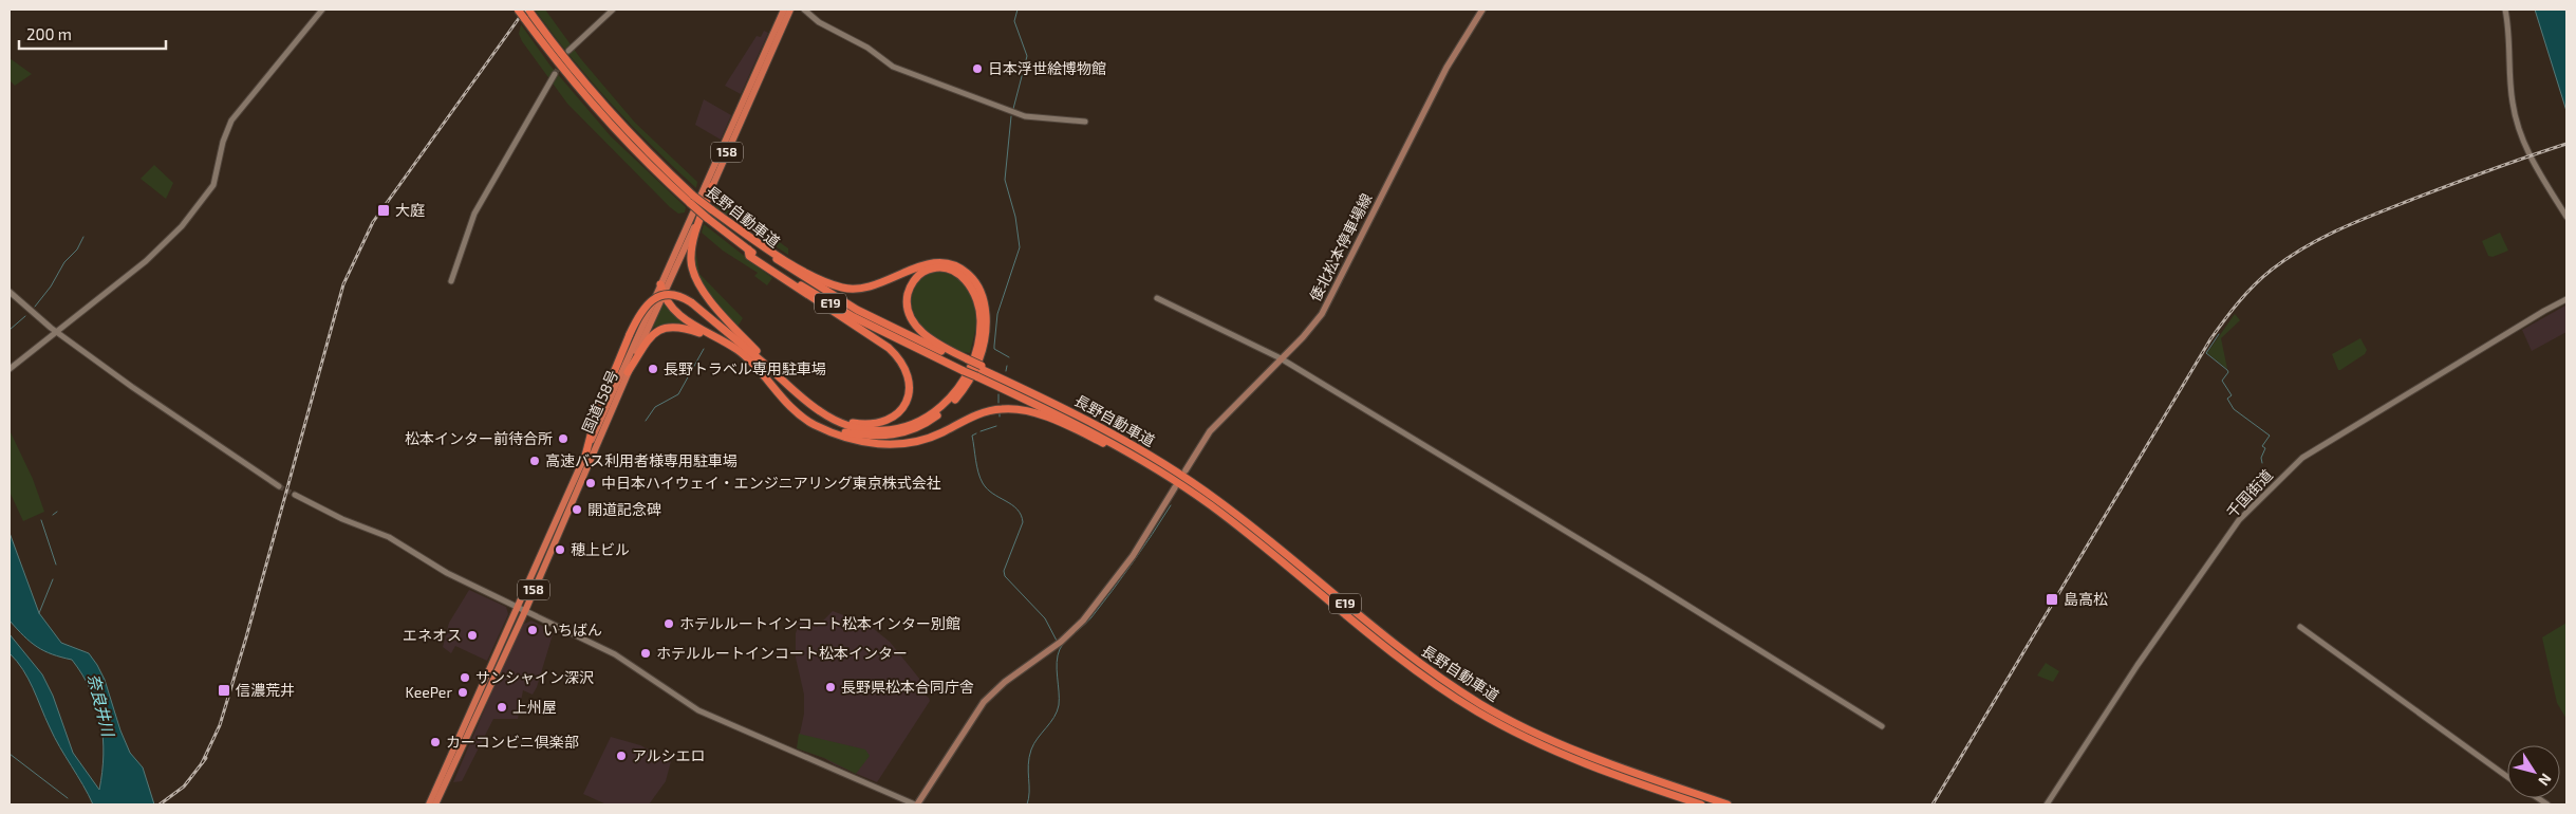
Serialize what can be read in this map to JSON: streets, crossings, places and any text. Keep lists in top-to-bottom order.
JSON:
{
  "streets": {
    "highway": [
      "158",
      "長野自動車道",
      "E19",
      "国道158号"
    ],
    "main road": ["倭北松本停車場線"],
    "street": ["千国街道"]
  },
  "water": ["奈良井川"],
  "places": {
    "other": [
      "日本浮世絵博物館",
      "長野トラベル専用駐車場",
      "松本インター前待合所",
      "高速バス利用者様専用駐車場",
      "中日本ハイウェイ・エンジニアリング東京株式会社",
      "開道記念碑",
      "穂上ビル",
      "ホテルルートインコート松本インター別館",
      "いちばん",
      "エネオス",
      "ホテルルートインコート松本インター",
      "サンシャイン深沢",
      "長野県松本合同庁舎",
      "KeePer",
      "上州屋",
      "カーコンビニ倶楽部",
      "アルシエロ"
    ],
    "transit": ["大庭", "島高松", "信濃荒井"]
  },
  "scale_bar": "200 m",
  "north": "bottom right"
}
